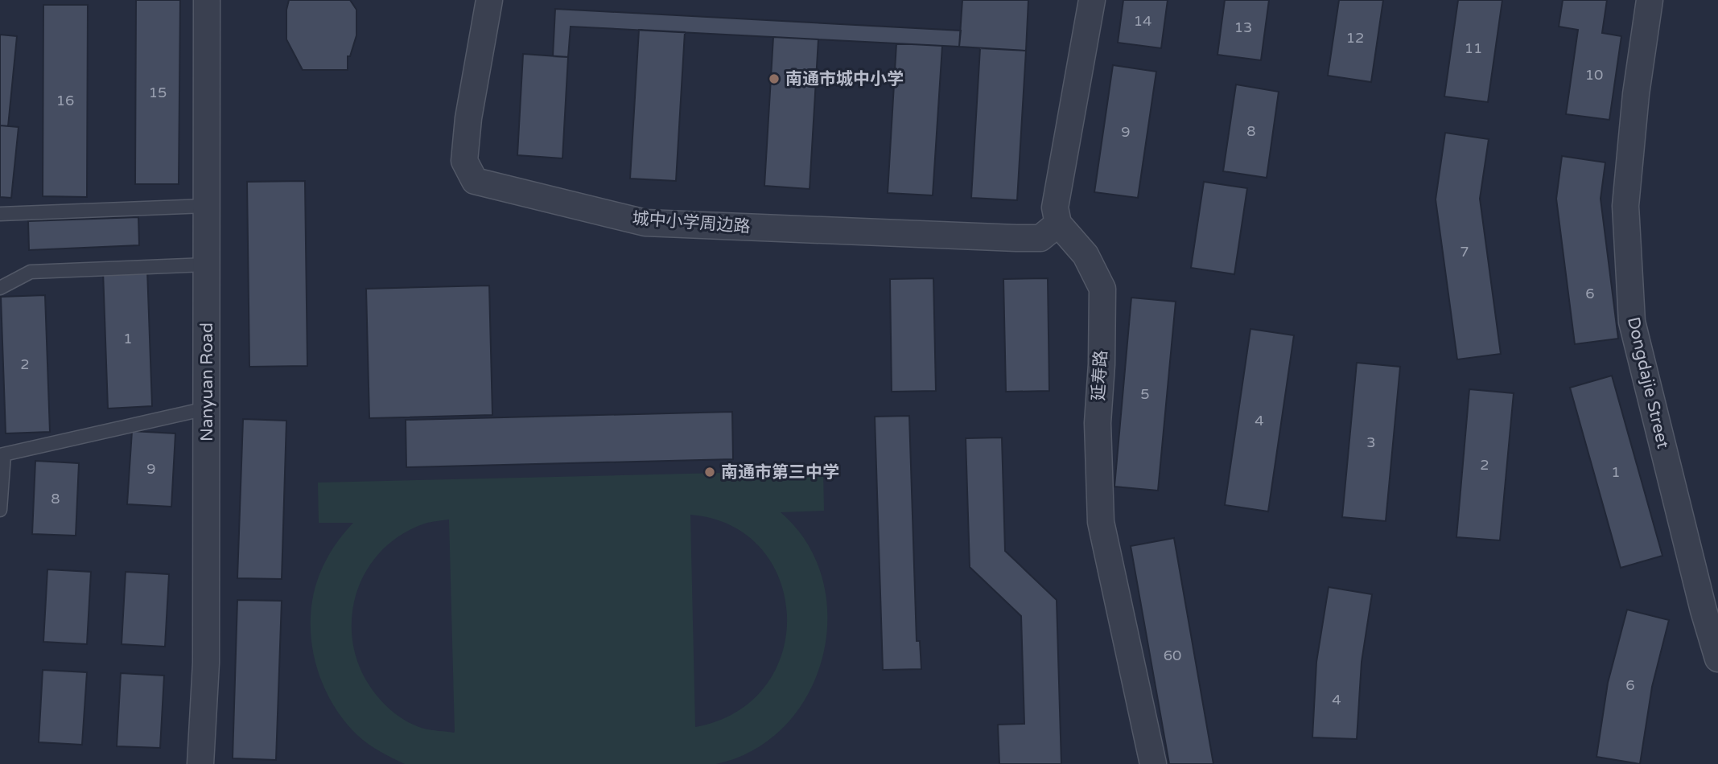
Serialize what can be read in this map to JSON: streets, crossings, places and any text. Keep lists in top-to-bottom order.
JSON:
{
  "streets": {
    "street": [
      "城中小学周边路",
      "延寿路",
      "Nanyuan Road",
      "Dongdajie Street"
    ]
  },
  "crossings": [
    ["城中小学周边路", "延寿路"]
  ],
  "places": ["南通市城中小学", "南通市第三中学"],
  "house_numbers": [
    "14",
    "13",
    "12",
    "11",
    "10",
    "15",
    "16",
    "8",
    "9",
    "7",
    "6",
    "1",
    "2",
    "5",
    "4",
    "3",
    "2",
    "9",
    "1",
    "8",
    "60",
    "6",
    "4"
  ]
}
